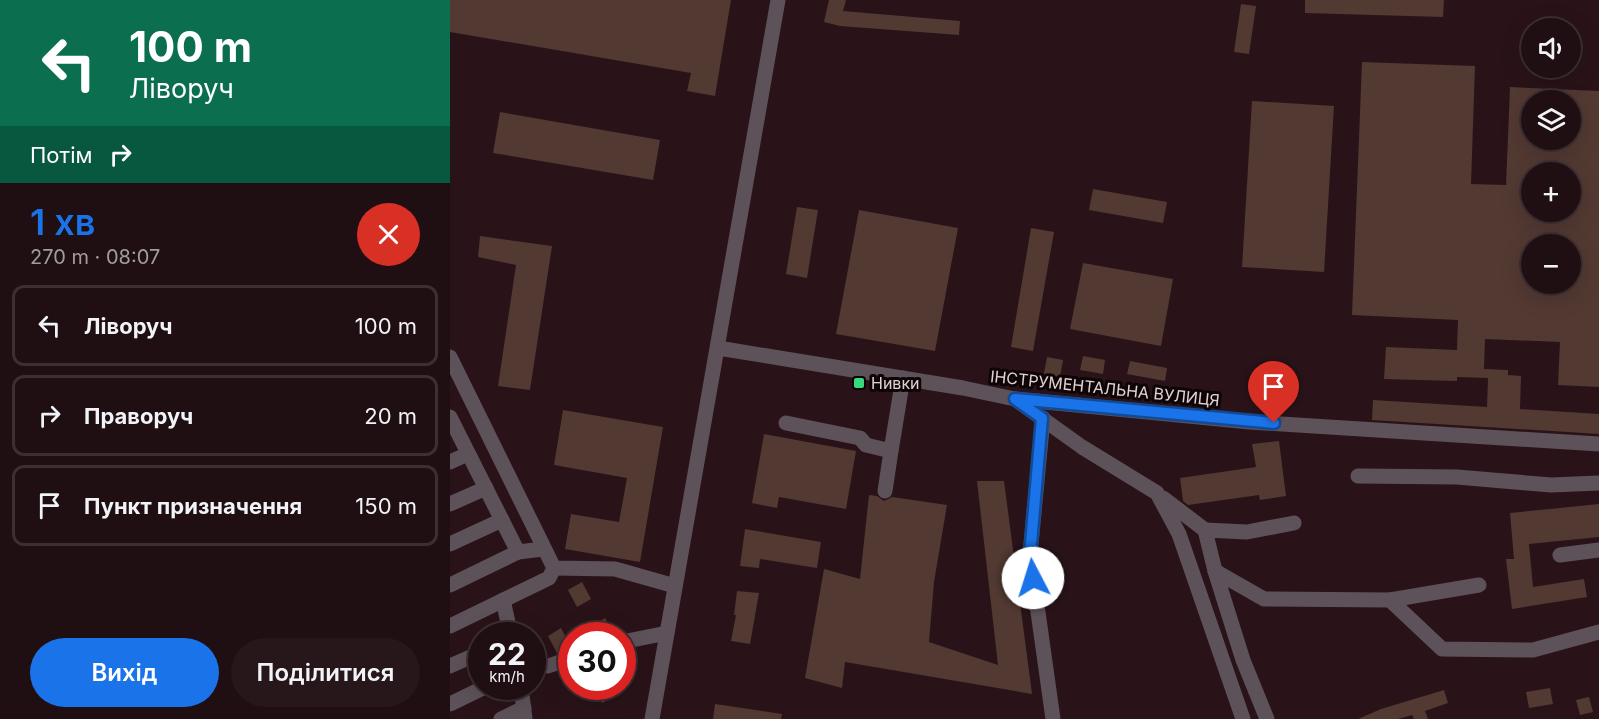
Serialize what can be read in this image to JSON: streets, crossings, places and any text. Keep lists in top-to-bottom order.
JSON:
{
  "streets": {
    "street": ["ІНСТРУМЕНТАЛЬНА ВУЛИЦЯ"]
  },
  "places": {
    "transit": ["Нивки"]
  },
  "page": {
    "turn": ["100 m", "Ліворуч"],
    "map_buttons": ["+", "−"],
    "then": "Потім",
    "heading": ["1 хв", "270 m · 08:07"],
    "list": [
      {
        "name": "Ліворуч",
        "value": "100 m"
      },
      {
        "name": "Праворуч",
        "value": "20 m"
      },
      {
        "name": "Пункт призначення",
        "value": "150 m"
      }
    ],
    "speed": "22 km/h",
    "limit": "30",
    "buttons": ["Вихід", "Поділитися"]
  }
}
